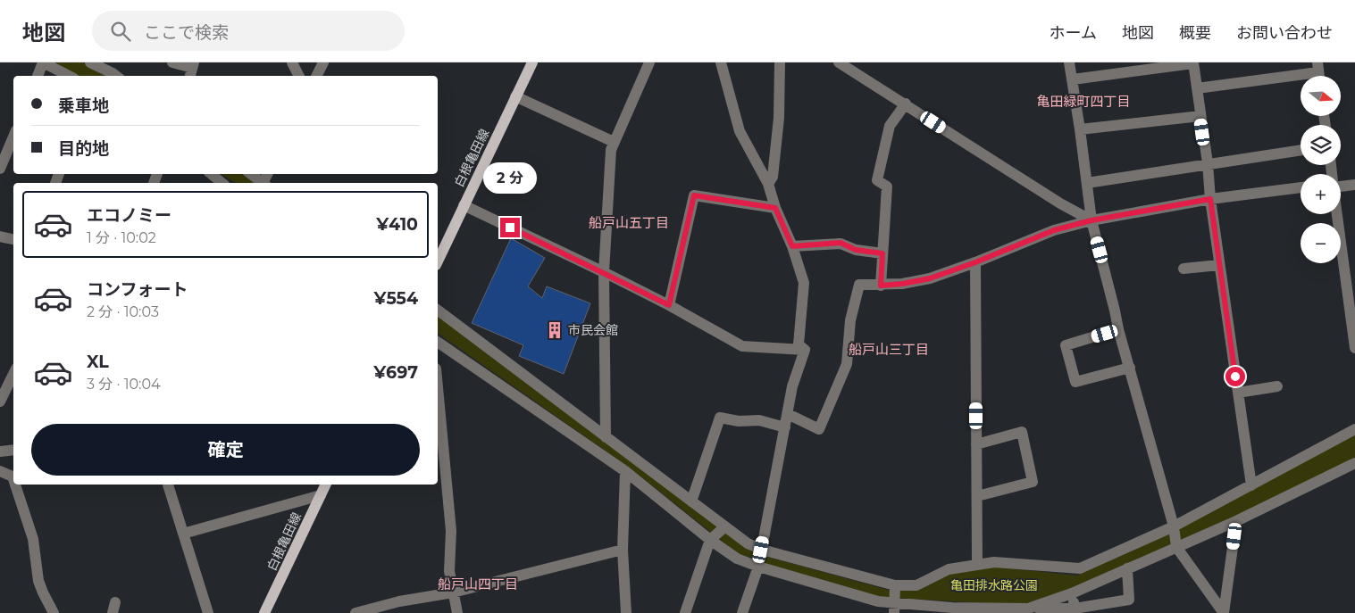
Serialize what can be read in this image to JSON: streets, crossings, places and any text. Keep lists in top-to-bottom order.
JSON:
{
  "streets": {
    "main road": ["白根亀田線"]
  },
  "districts": [
    "亀田緑町四丁目",
    "船戸山五丁目",
    "船戸山三丁目",
    "船戸山四丁目"
  ],
  "parks": ["亀田排水路公園"],
  "places": {
    "building": ["市民会館"]
  },
  "north": "right",
  "page": {
    "header": "地図",
    "search": "ここで検索",
    "nav": [
      "ホーム",
      "地図",
      "概要",
      "お問い合わせ"
    ],
    "map_buttons": ["+", "−"],
    "banner": ["乗車地", "目的地"],
    "bubble": "2 分",
    "list": [
      {
        "name": "エコノミー",
        "note": "1 分 · 10:02",
        "value": "¥410"
      },
      {
        "name": "コンフォート",
        "note": "2 分 · 10:03",
        "value": "¥554"
      },
      {
        "name": "XL",
        "note": "3 分 · 10:04",
        "value": "¥697"
      }
    ],
    "buttons": "確定"
  }
}
